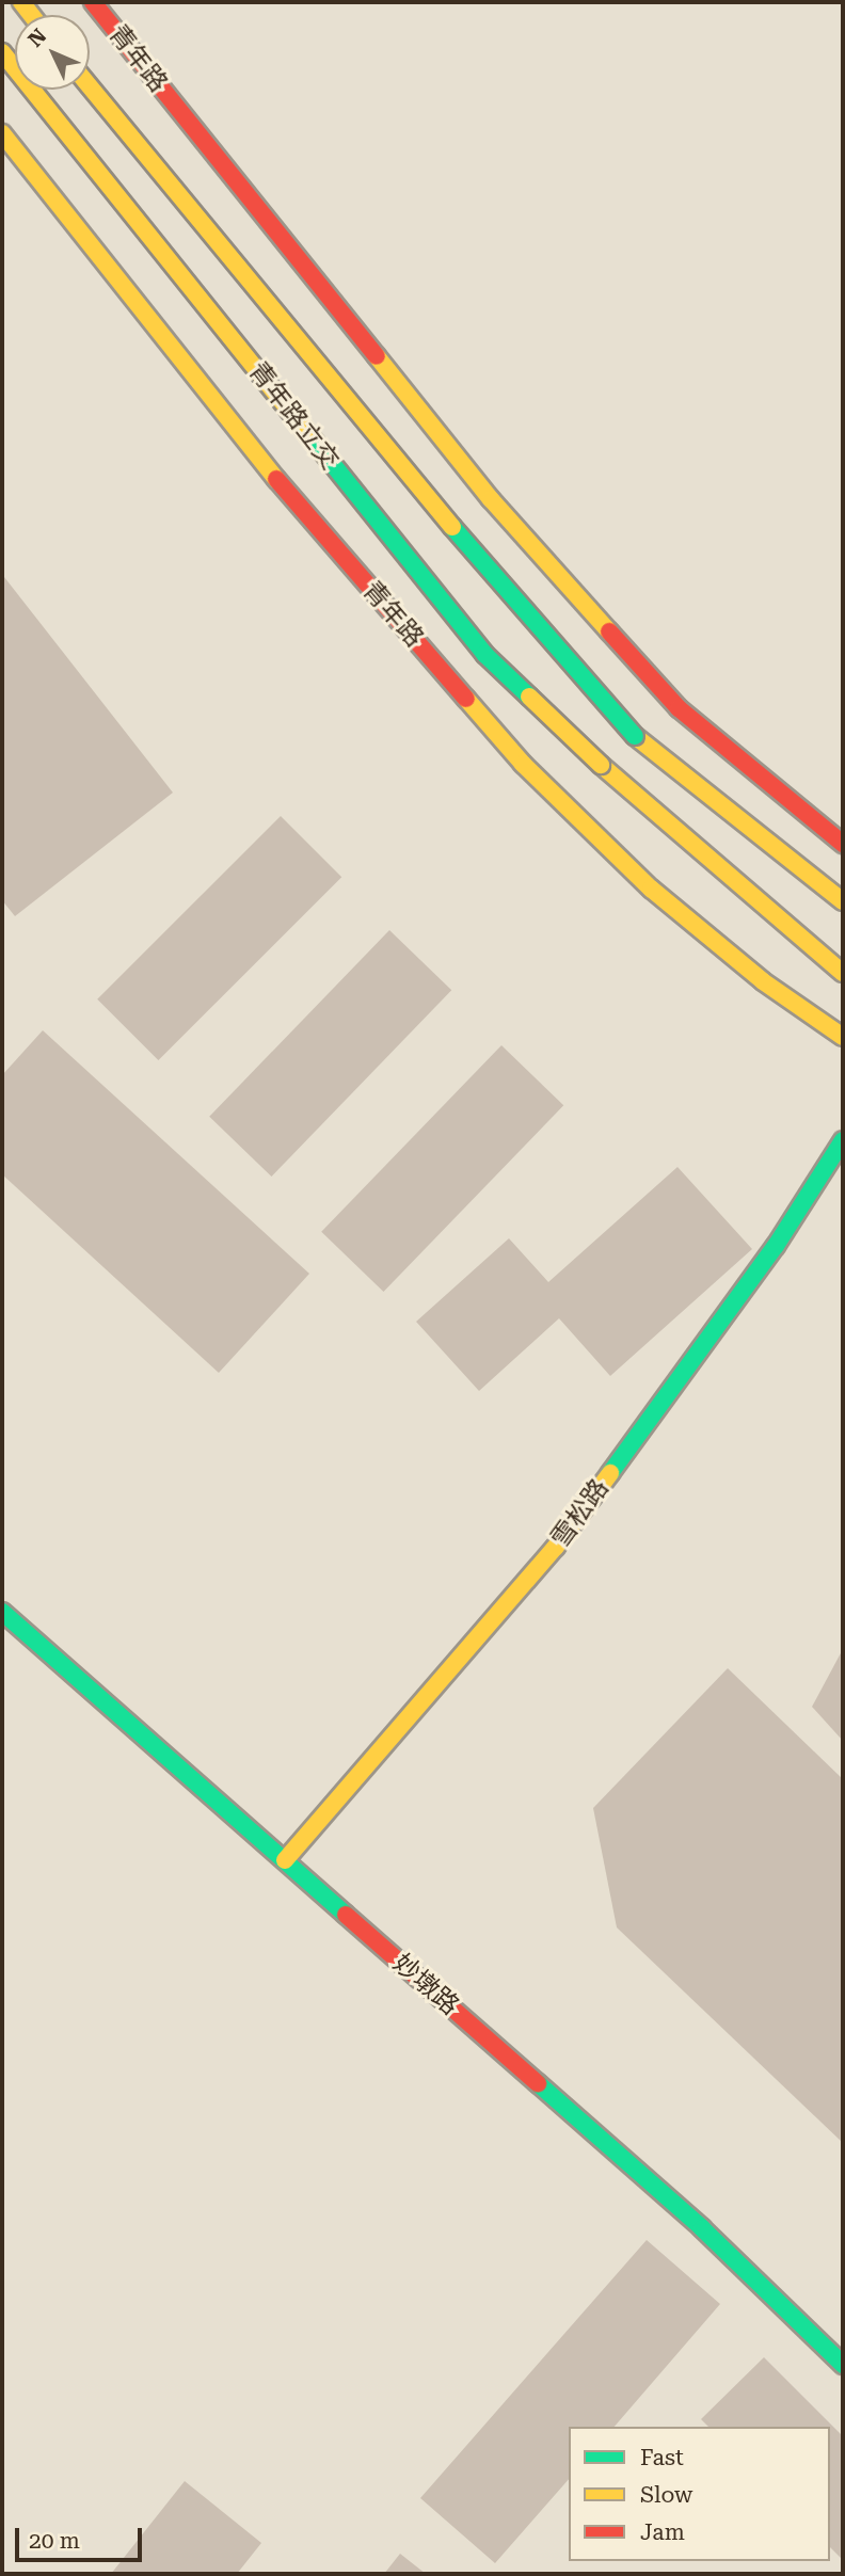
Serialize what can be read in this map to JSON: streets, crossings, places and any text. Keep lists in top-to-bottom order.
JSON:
{
  "streets": {
    "main road": [
      "青年路",
      "青年路立交",
      "雪松路",
      "妙墩路"
    ]
  },
  "crossings": [
    ["雪松路", "妙墩路"]
  ],
  "legend": ["Fast", "Slow", "Jam"],
  "scale_bar": "20 m",
  "north": "top left"
}
